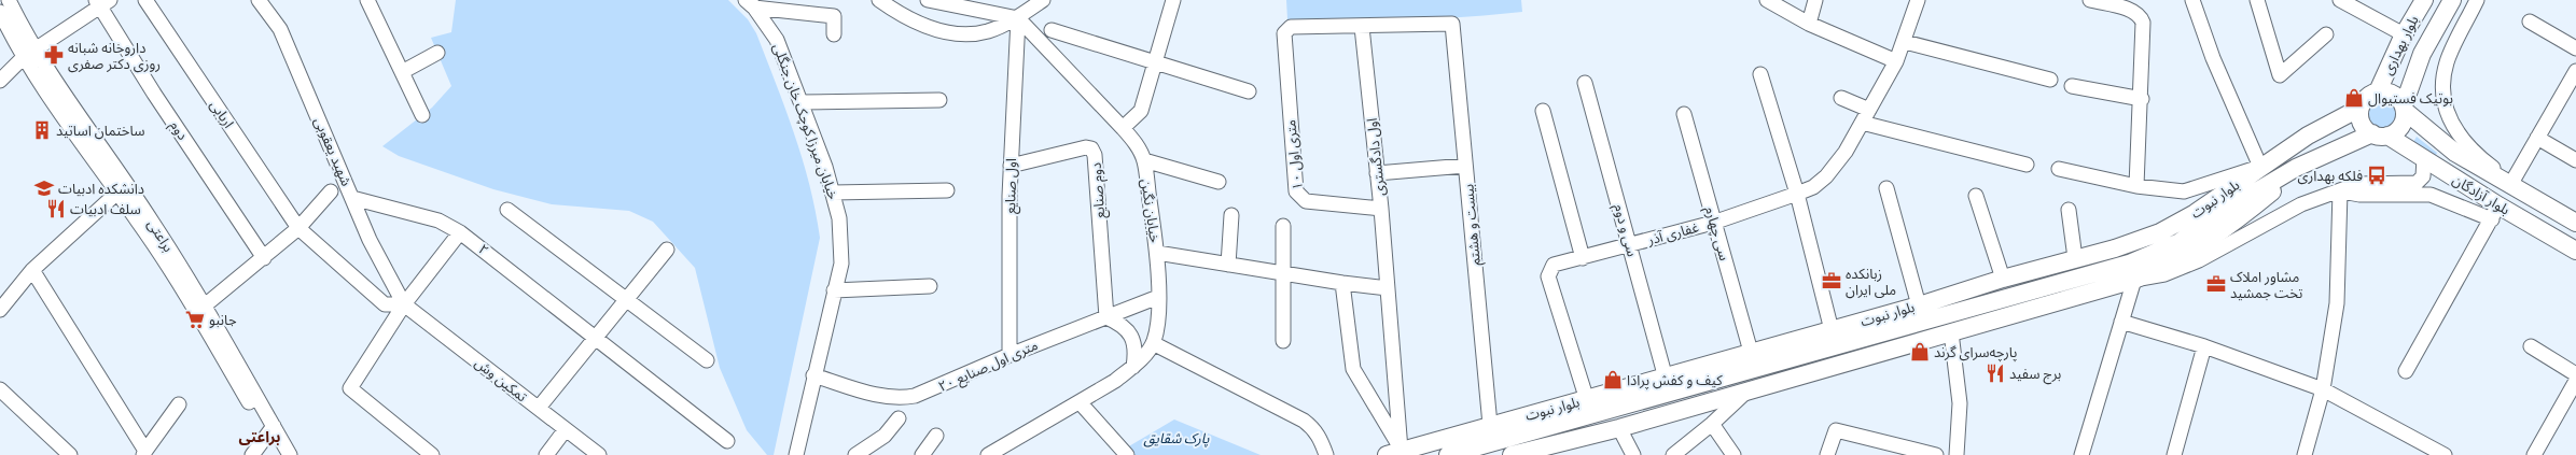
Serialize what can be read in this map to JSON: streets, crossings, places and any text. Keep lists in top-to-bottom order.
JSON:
{
  "streets": {
    "main road": ["بلوار بهداری", "بلوار آزادگان", "بلوار نبوت"],
    "street": [
      "اربابی",
      "خیابان میرزا کوچک خان جنگلی",
      "دوم",
      "شهید یعقوبی",
      "۱۰ متری اول",
      "اول دادگستری",
      "اول صنایع",
      "دوم صنایع",
      "خیابان نگین",
      "بیست و هشتم",
      "سی و دوم",
      "غفاری آذر",
      "سی چهارم",
      "براعتی",
      "۲",
      "۲۰ متری اول صنایع",
      "تمکین وش"
    ]
  },
  "crossings": [
    ["بلوار بهداری", "بلوار آزادگان"],
    ["بلوار بهداری", "بلوار نبوت"],
    ["اربابی", "شهید یعقوبی"],
    ["اربابی", "تمکین وش"],
    ["خیابان میرزا کوچک خان جنگلی", "۲۰ متری اول صنایع"],
    ["دوم", "شهید یعقوبی"],
    ["شهید یعقوبی", "براعتی"],
    ["شهید یعقوبی", "۲"],
    ["شهید یعقوبی", "تمکین وش"],
    ["۱۰ متری اول", "اول دادگستری"],
    ["۱۰ متری اول", "بیست و هشتم"],
    ["اول دادگستری", "بلوار نبوت"],
    ["اول دادگستری", "بیست و هشتم"],
    ["اول صنایع", "دوم صنایع"],
    ["اول صنایع", "خیابان نگین"],
    ["اول صنایع", "۲۰ متری اول صنایع"],
    ["دوم صنایع", "۲۰ متری اول صنایع"],
    ["بلوار آزادگان", "بلوار نبوت"],
    ["بلوار نبوت", "بیست و هشتم"],
    ["بلوار نبوت", "سی و دوم"],
    ["بلوار نبوت", "غفاری آذر"],
    ["بلوار نبوت", "سی چهارم"],
    ["خیابان نگین", "۲۰ متری اول صنایع"],
    ["سی و دوم", "غفاری آذر"],
    ["غفاری آذر", "سی چهارم"]
  ],
  "districts": ["براعتی"],
  "parks": ["پارک شقایق"],
  "places": {
    "pharmacy": ["داروخانه شبانه روزی دکتر صفری"],
    "shop": ["بوتیک فستیوال", "پارچه‌سرای گرند", "کیف و کفش پرادا"],
    "building": ["ساختمان اساتید"],
    "bus stop": ["فلکه بهداری"],
    "school or university": ["دانشکده ادبیات"],
    "restaurant": ["سلف ادبیات", "برج سفید"],
    "office": ["زبانکده ملی ایران", "مشاور املاک تخت جمشید"],
    "supermarket": ["جانبو"]
  }
}
